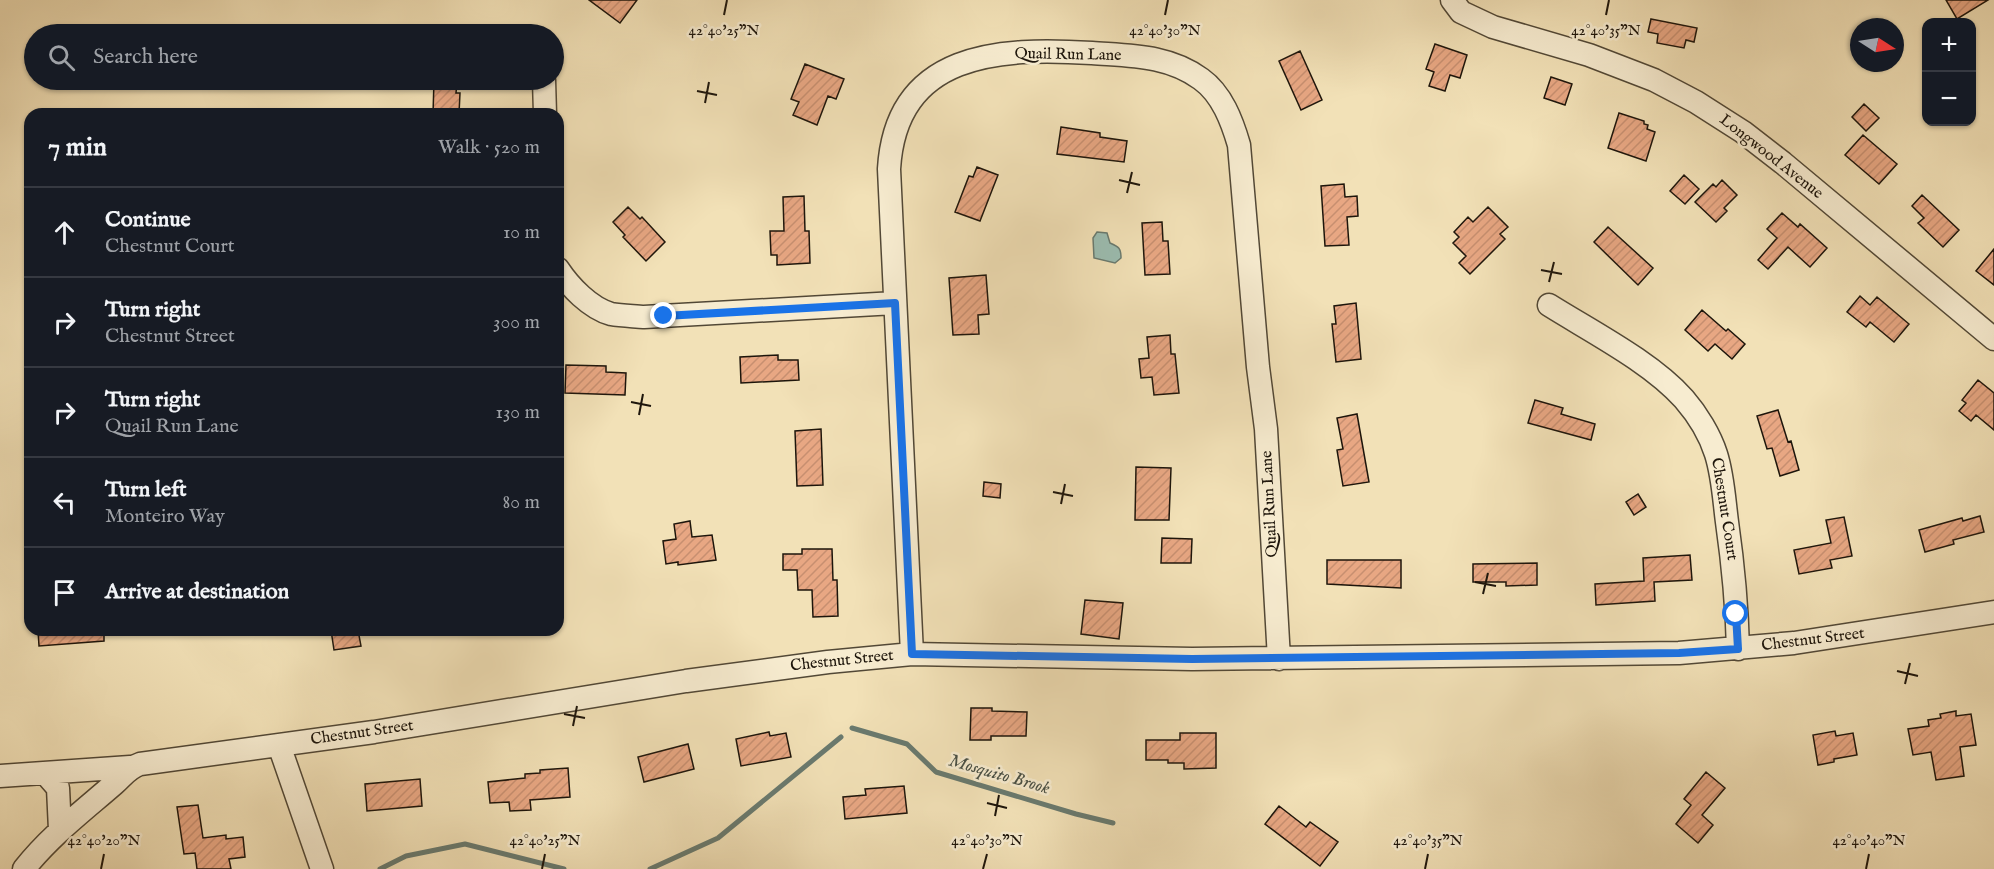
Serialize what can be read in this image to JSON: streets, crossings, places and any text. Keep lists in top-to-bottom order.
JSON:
{
  "streets": {
    "street": [
      "Quail Run Lane",
      "Longwood Avenue",
      "Chestnut Court",
      "Chestnut Street"
    ]
  },
  "crossings": [
    ["Quail Run Lane", "Chestnut Street"],
    ["Chestnut Court", "Chestnut Street"]
  ],
  "water": ["Mosquito Brook"],
  "north": "right",
  "page": {
    "map_buttons": ["+", "−"],
    "search": "Search here",
    "heading": ["7 min", "Walk · 520 m"],
    "list": [
      ["Continue", "Chestnut Court", "10 m"],
      ["Turn right", "Chestnut Street", "300 m"],
      ["Turn right", "Quail Run Lane", "130 m"],
      ["Turn left", "Monteiro Way", "80 m"],
      "Arrive at destination"
    ]
  },
  "coordinates": [
    "42°40'25\"N",
    "42°40'30\"N",
    "42°40'35\"N",
    "42°40'20\"N",
    "42°40'40\"N"
  ]
}
